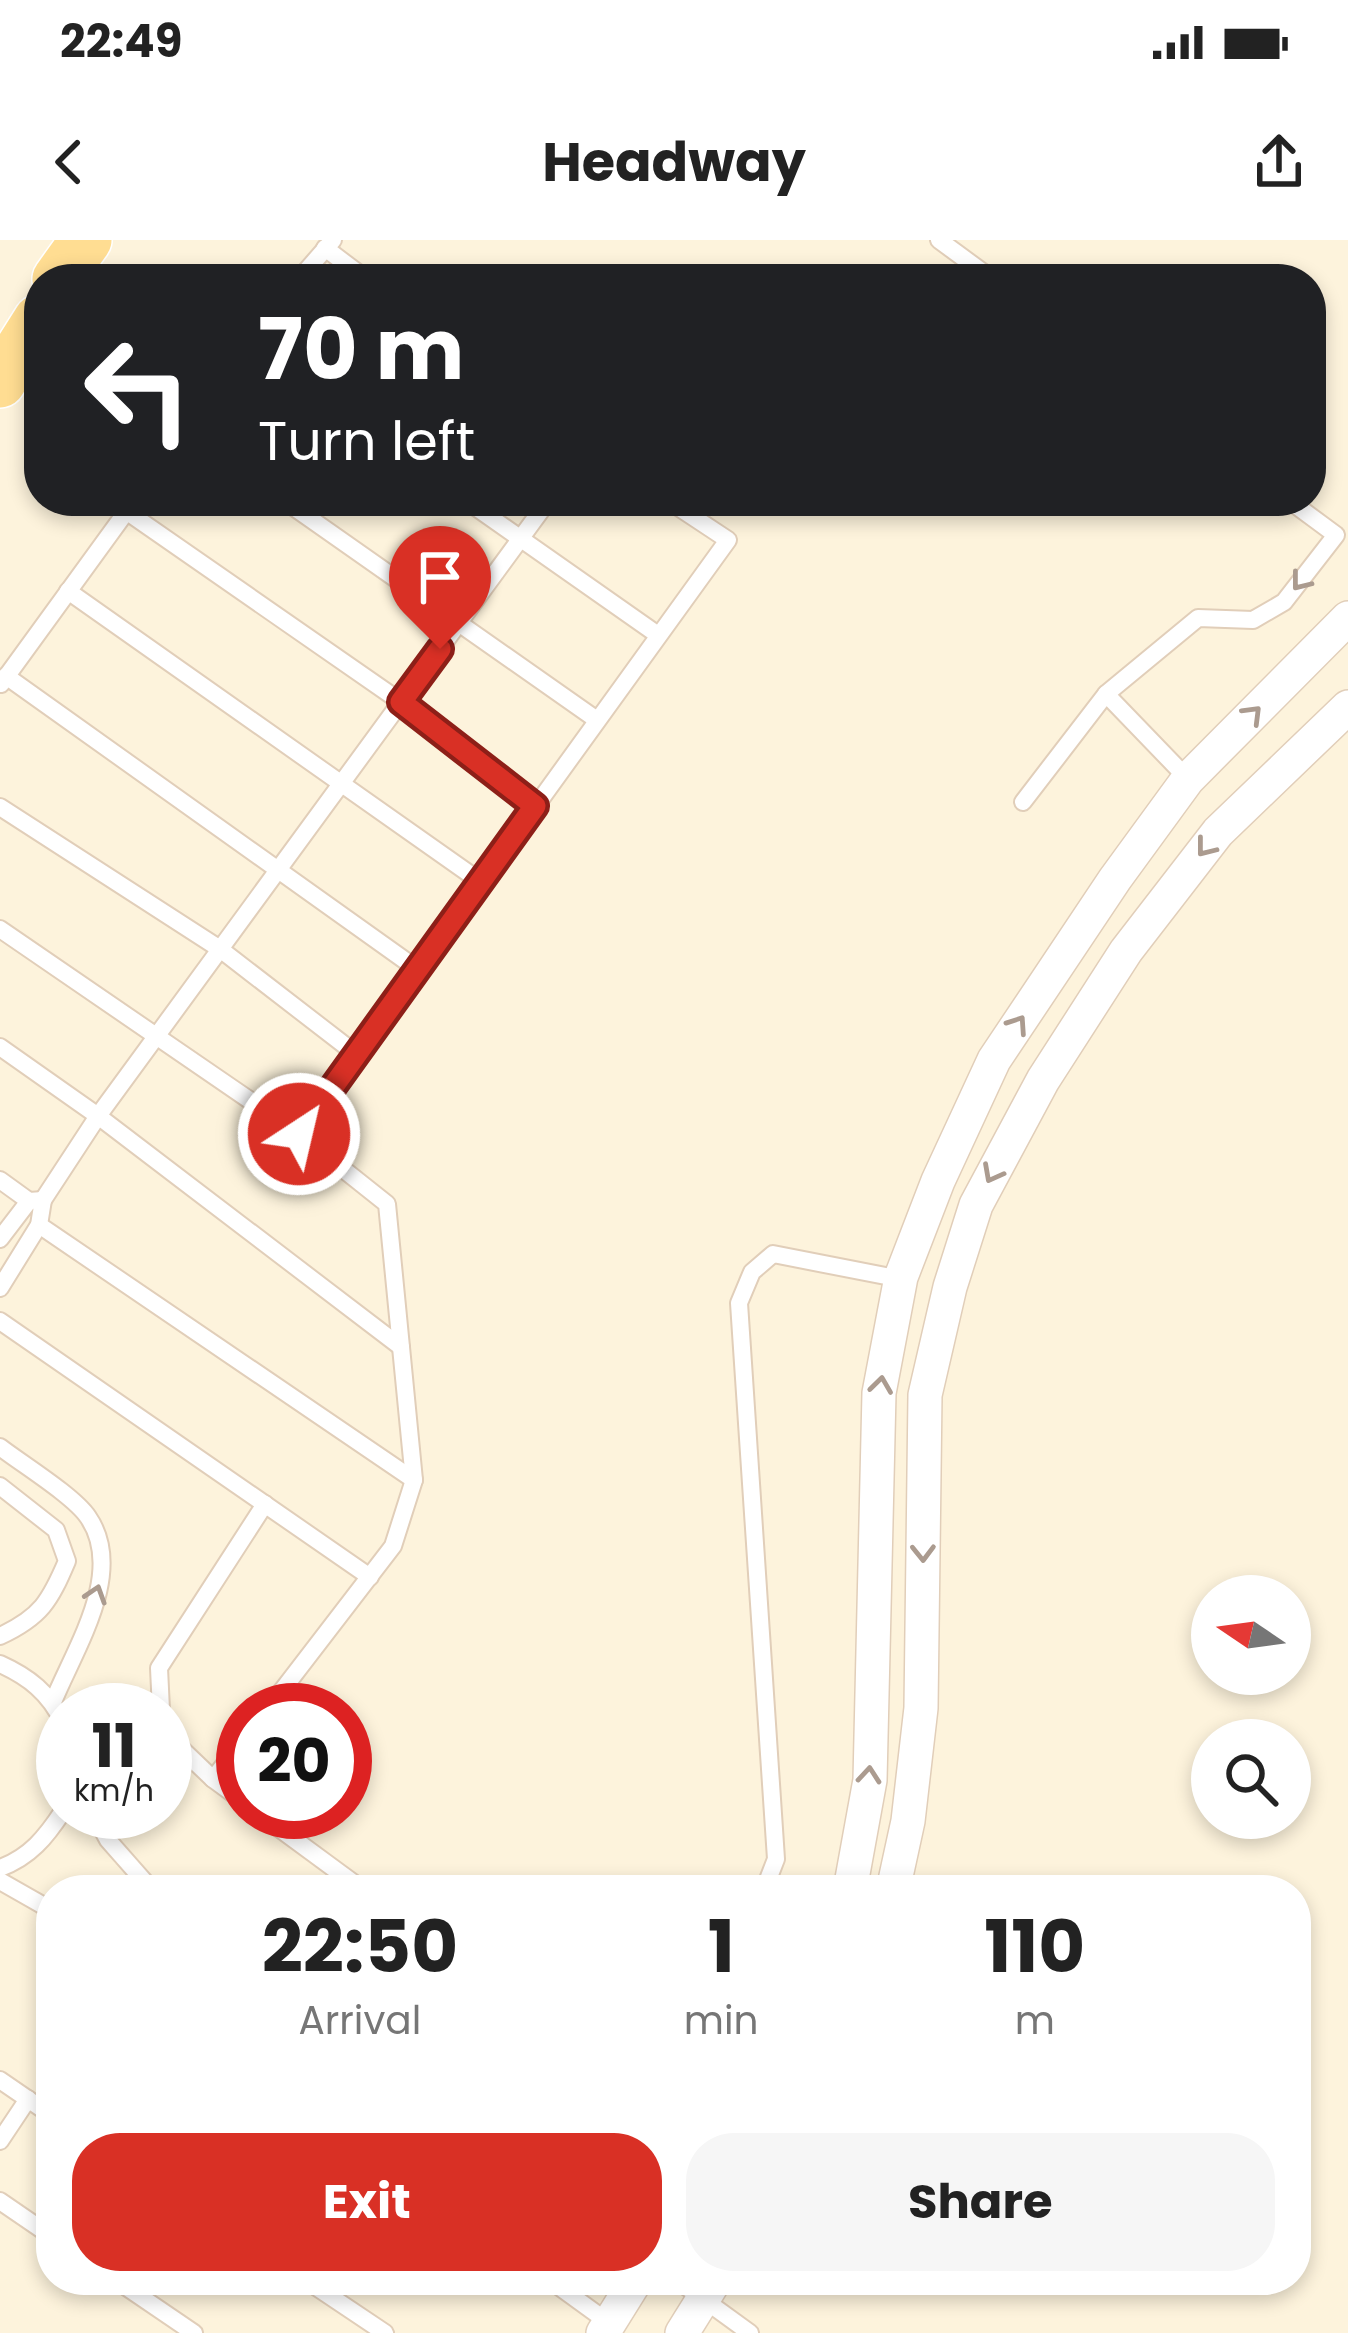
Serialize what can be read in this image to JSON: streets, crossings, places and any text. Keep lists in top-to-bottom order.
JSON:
{
  "north": "left",
  "page": {
    "status": "22:49",
    "header": "Headway",
    "turn": ["70 m", "Turn left"],
    "speed": "11 km/h",
    "limit": "20",
    "eta": [
      "22:50",
      "Arrival",
      "1",
      "min",
      "110",
      "m"
    ],
    "buttons": ["Exit", "Share"]
  }
}
